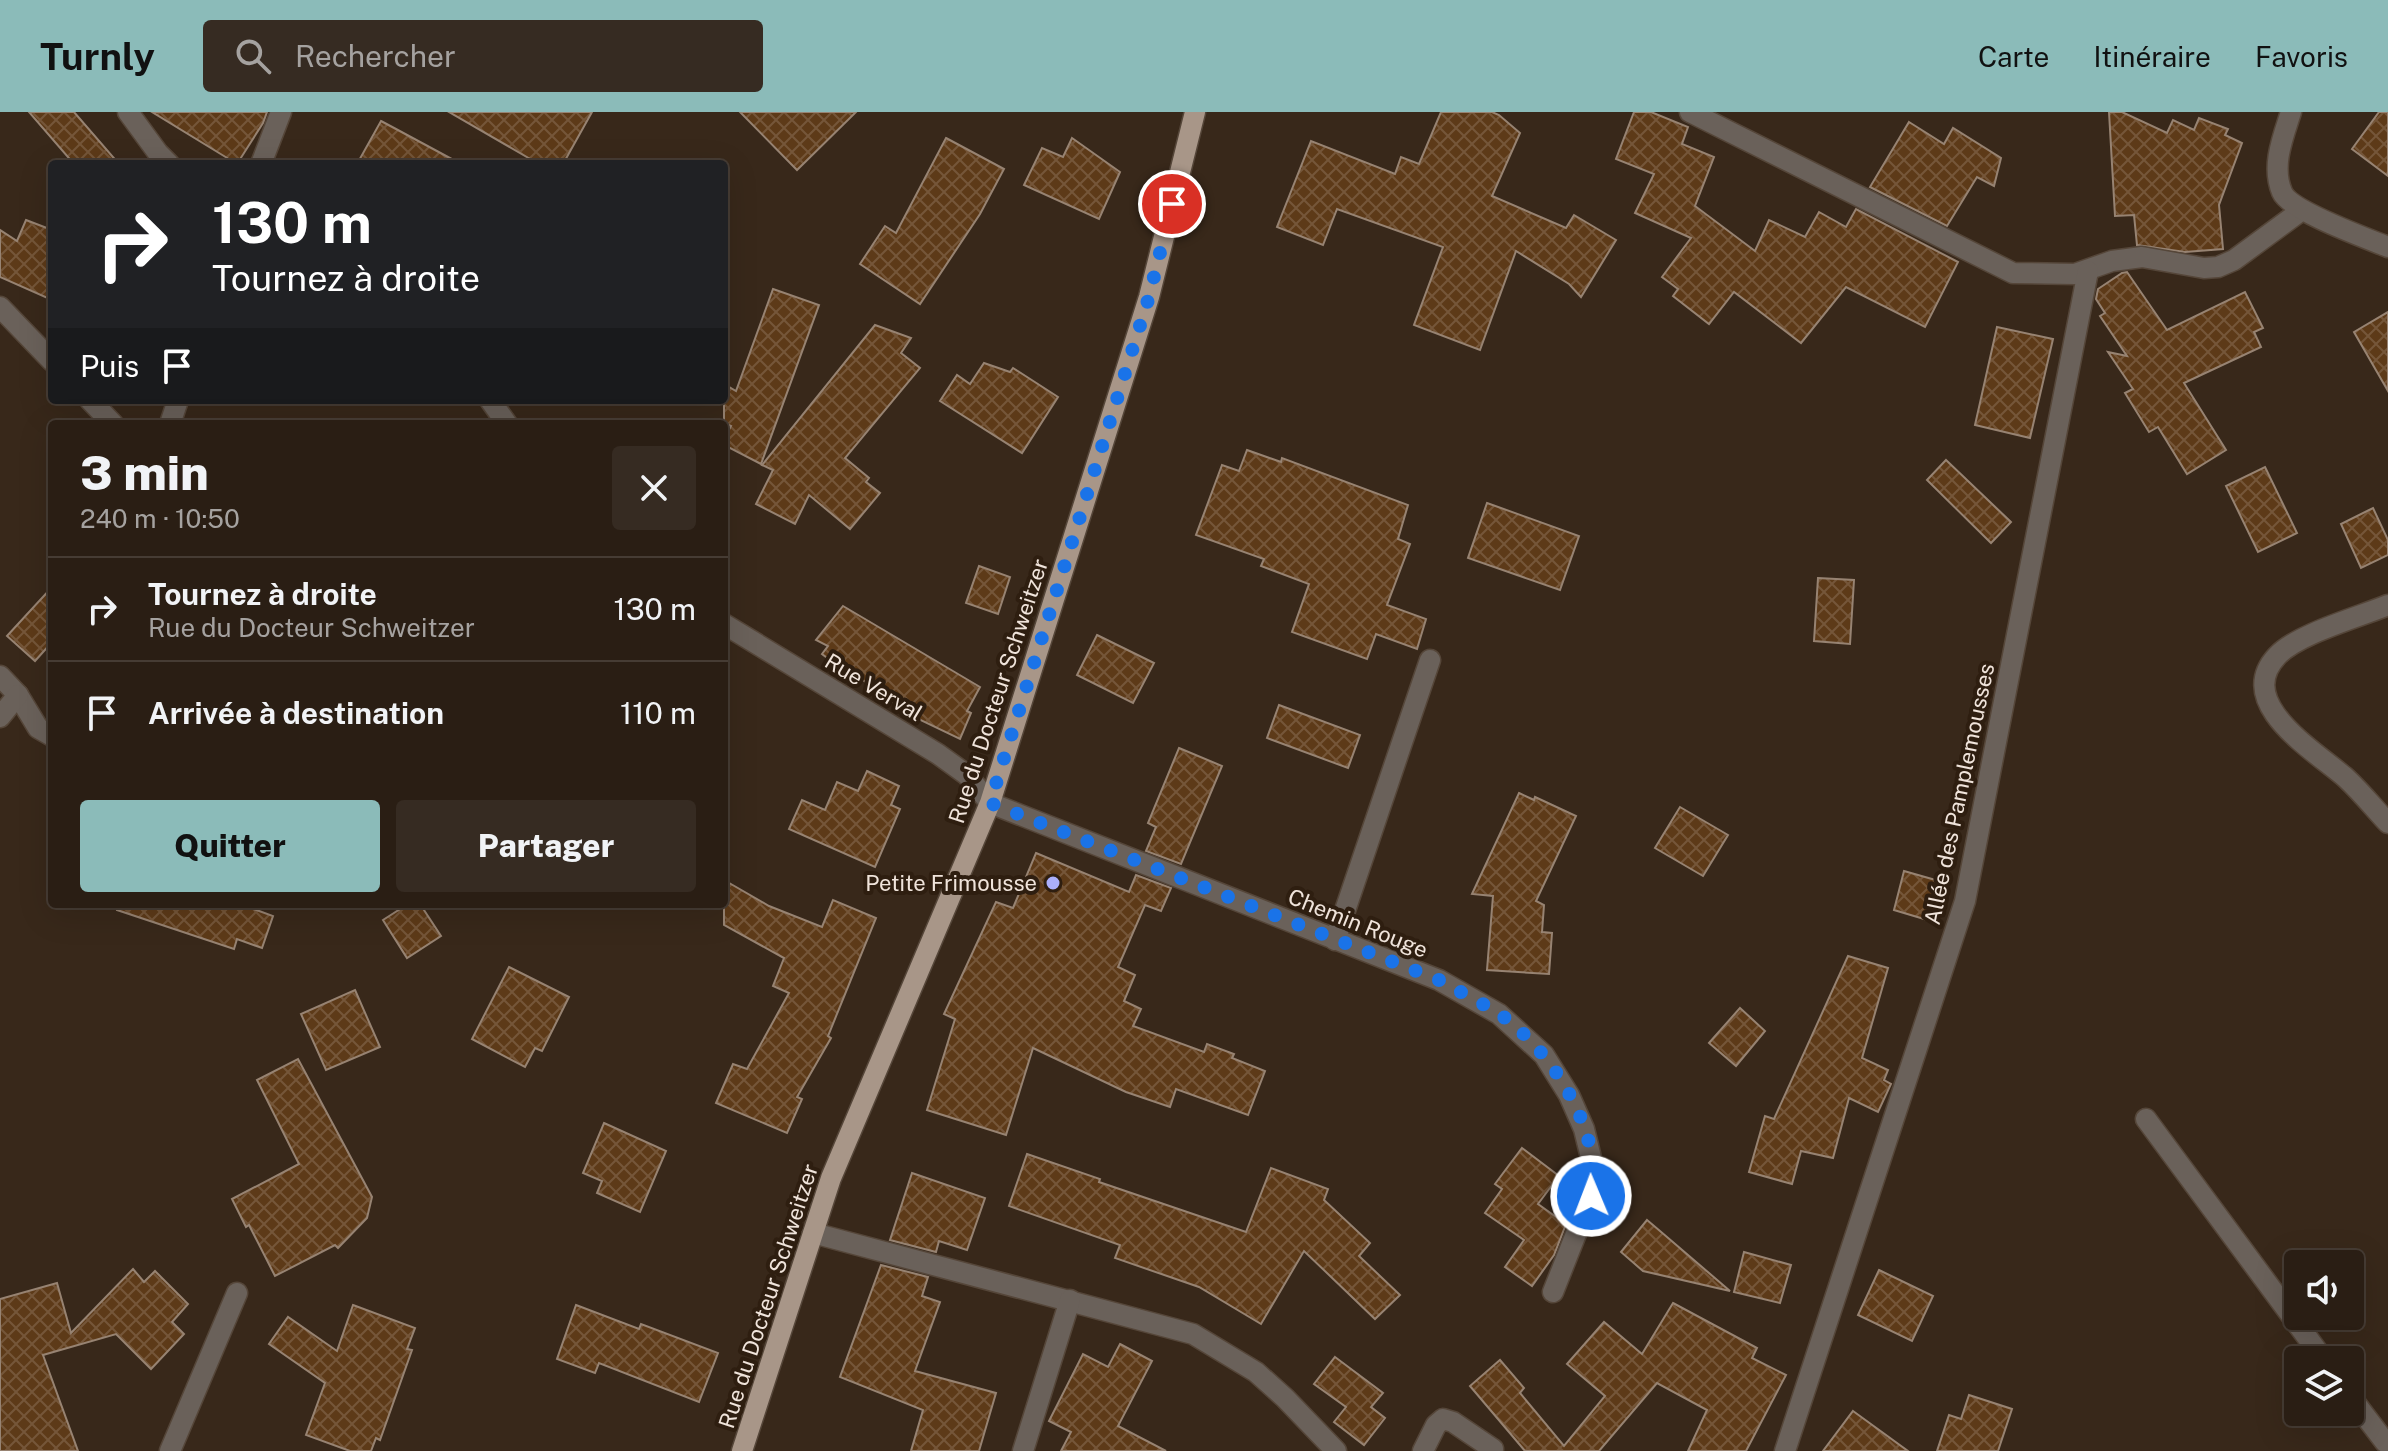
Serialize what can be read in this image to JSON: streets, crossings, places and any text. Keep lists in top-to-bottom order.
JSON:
{
  "streets": {
    "main road": ["Rue du Docteur Schweitzer"],
    "street": ["Rue Verval", "Allée des Pamplemousses", "Chemin Rouge"]
  },
  "crossings": [
    ["Rue Verval", "Rue du Docteur Schweitzer"],
    ["Rue Verval", "Chemin Rouge"],
    ["Rue du Docteur Schweitzer", "Chemin Rouge"]
  ],
  "places": ["Petite Frimousse"],
  "page": {
    "header": "Turnly",
    "search": "Rechercher",
    "nav": ["Carte", "Itinéraire", "Favoris"],
    "turn": ["130 m", "Tournez à droite"],
    "then": "Puis",
    "heading": ["3 min", "240 m · 10:50"],
    "list": [
      {
        "name": "Tournez à droite",
        "note": "Rue du Docteur Schweitzer",
        "value": "130 m"
      },
      {
        "name": "Arrivée à destination",
        "value": "110 m"
      }
    ],
    "buttons": ["Quitter", "Partager"]
  }
}
